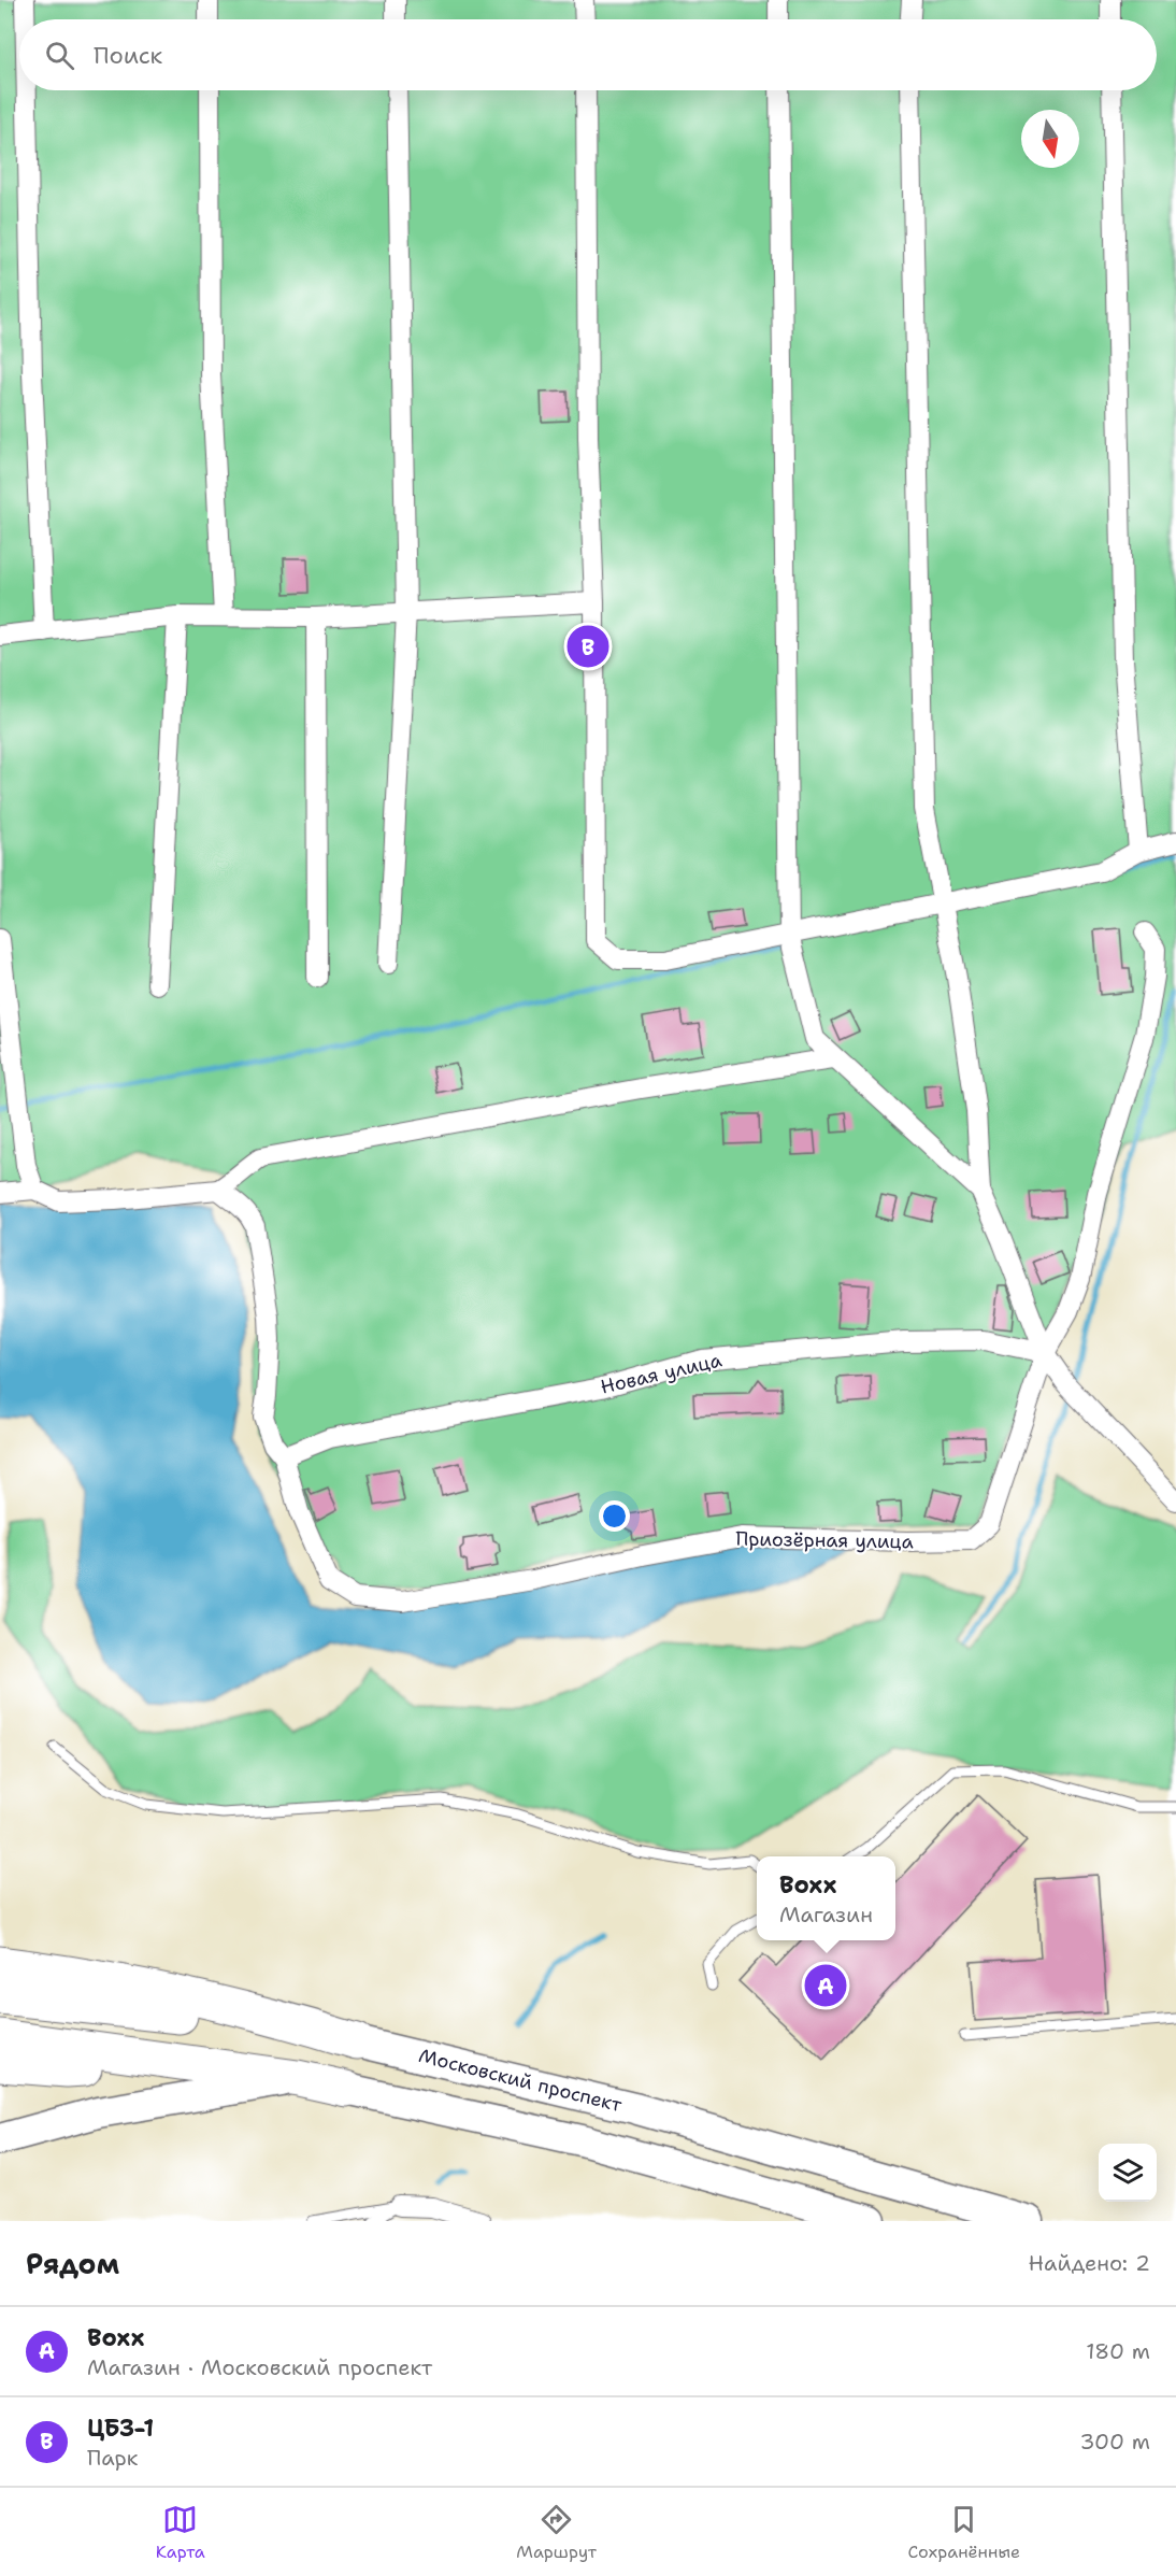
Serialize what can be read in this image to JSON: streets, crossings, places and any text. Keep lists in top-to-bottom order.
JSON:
{
  "streets": {
    "highway": ["Московский проспект"],
    "street": ["Новая улица", "Приозёрная улица"]
  },
  "crossings": [
    ["Новая улица", "Приозёрная улица"]
  ],
  "north": "bottom",
  "page": {
    "search": "Поиск",
    "pins": ["B", "A"],
    "popup": ["Boxx", "Магазин"],
    "heading": ["Рядом", "Найдено: 2"],
    "list": [
      {
        "mark": "A",
        "name": "Boxx",
        "note": "Магазин · Московский проспект",
        "value": "180 m"
      },
      {
        "mark": "B",
        "name": "ЦБЗ-1",
        "note": "Парк",
        "value": "300 m"
      }
    ],
    "nav": ["Карта", "Маршрут", "Сохранённые"]
  }
}
